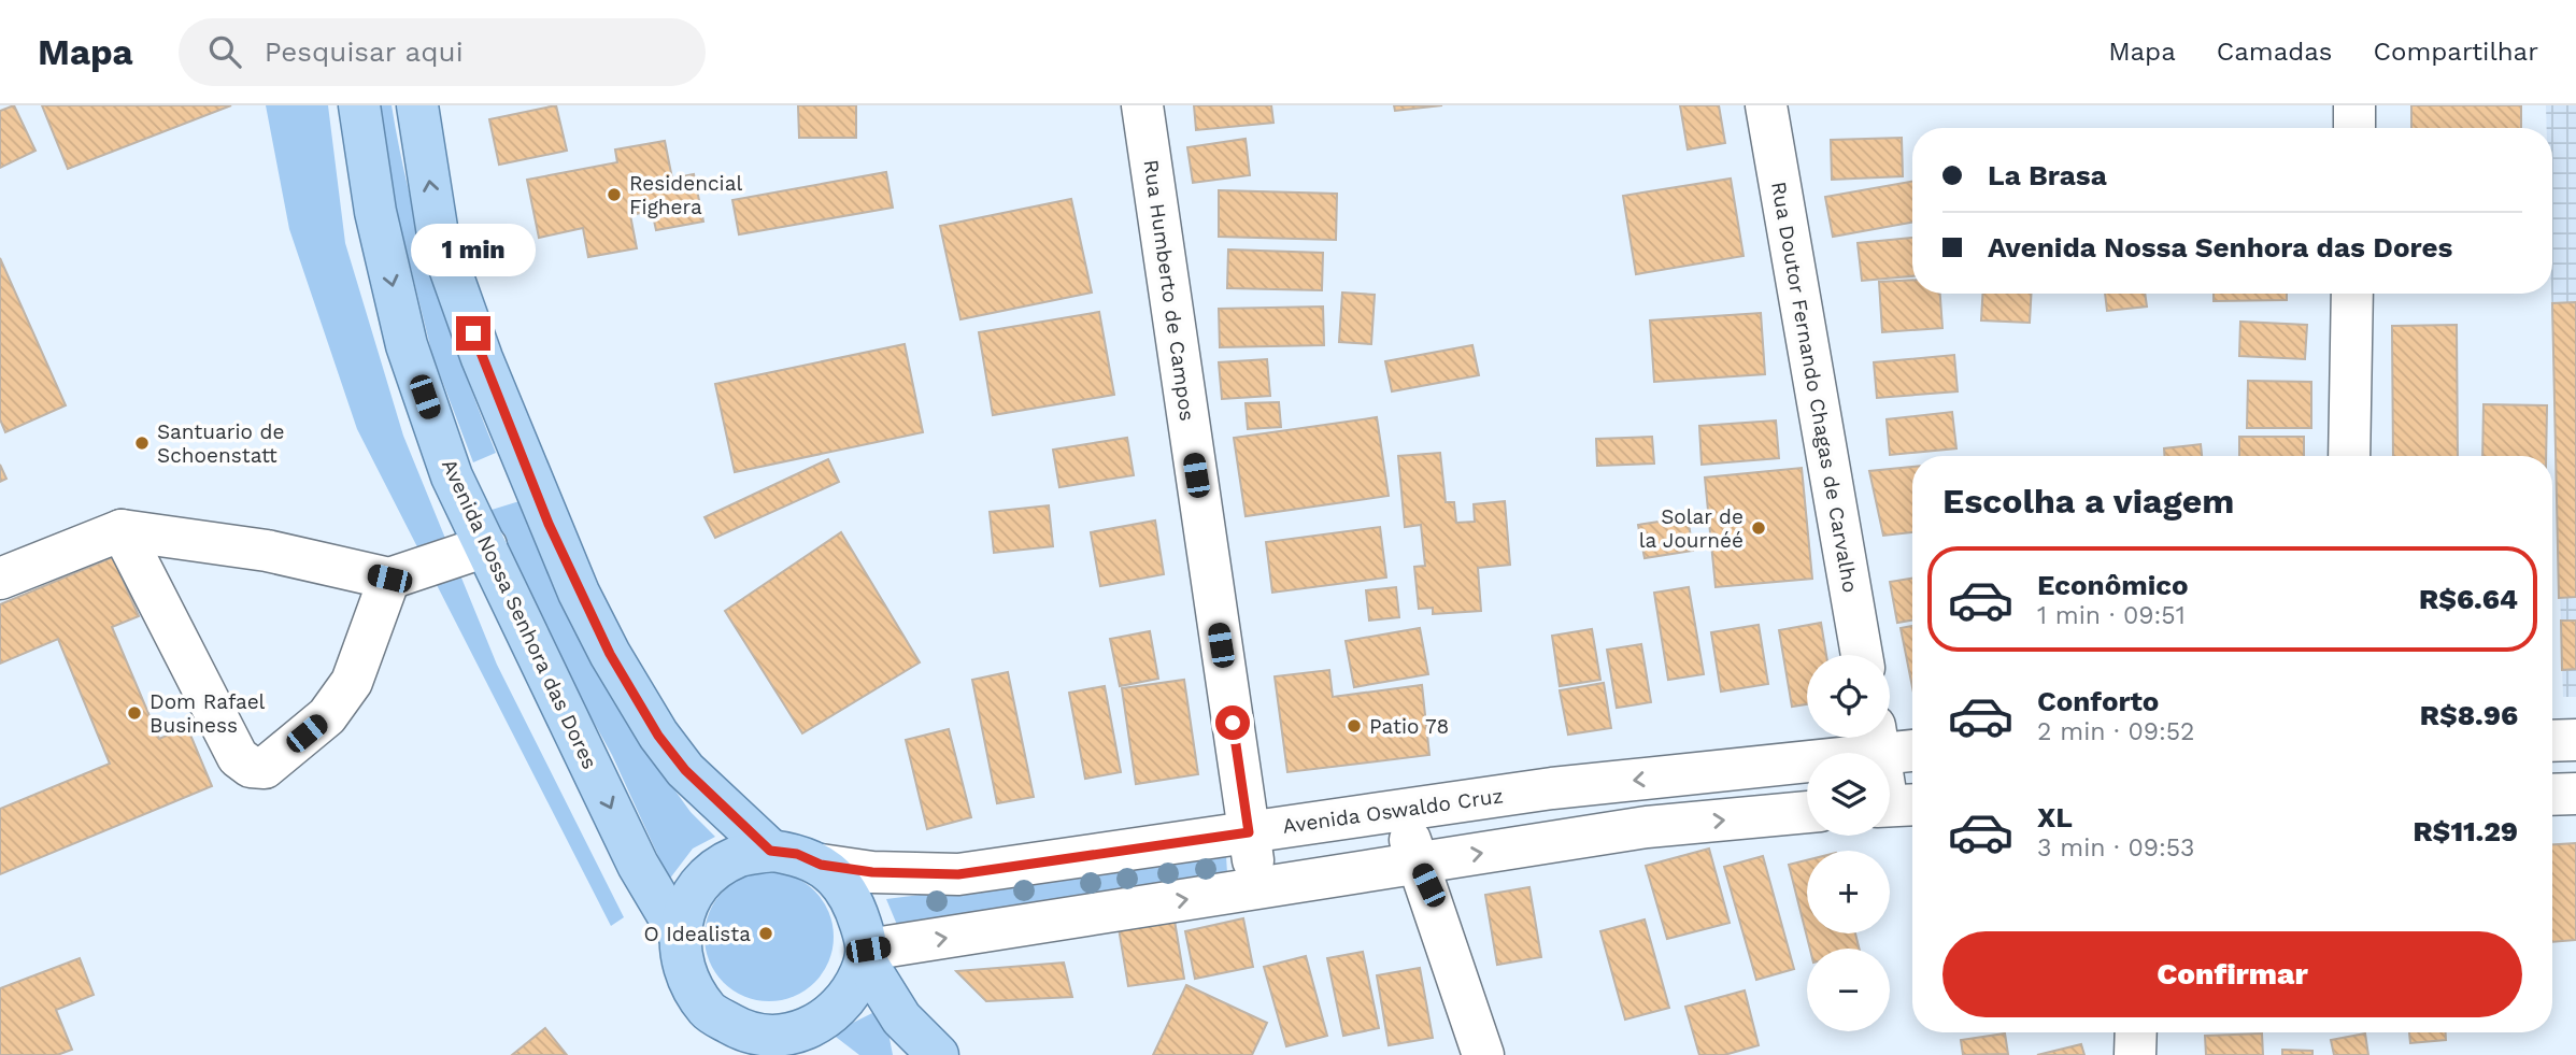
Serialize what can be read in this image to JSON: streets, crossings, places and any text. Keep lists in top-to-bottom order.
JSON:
{
  "streets": {
    "main road": ["Avenida Nossa Senhora das Dores"],
    "street": ["Rua Humberto de Campos", "Rua Doutor Fernando Chagas de Carvalho", "Avenida Oswaldo Cruz"]
  },
  "crossings": [
    ["Rua Humberto de Campos", "Avenida Oswaldo Cruz"],
    ["Avenida Nossa Senhora das Dores", "Avenida Oswaldo Cruz"]
  ],
  "places": [
    "Residencial Fighera",
    "Santuario de Schoenstatt",
    "Solar de la Journéé",
    "Dom Rafael Business",
    "Patio 78",
    "O Idealista"
  ],
  "page": {
    "header": "Mapa",
    "search": "Pesquisar aqui",
    "nav": ["Mapa", "Camadas", "Compartilhar"],
    "banner": ["La Brasa", "Avenida Nossa Senhora das Dores"],
    "bubble": "1 min",
    "heading": "Escolha a viagem",
    "list": [
      {
        "name": "Econômico",
        "note": "1 min · 09:51",
        "value": "R$6.64"
      },
      {
        "name": "Conforto",
        "note": "2 min · 09:52",
        "value": "R$8.96"
      },
      {
        "name": "XL",
        "note": "3 min · 09:53",
        "value": "R$11.29"
      }
    ],
    "map_buttons": ["+", "−"],
    "buttons": "Confirmar"
  }
}
